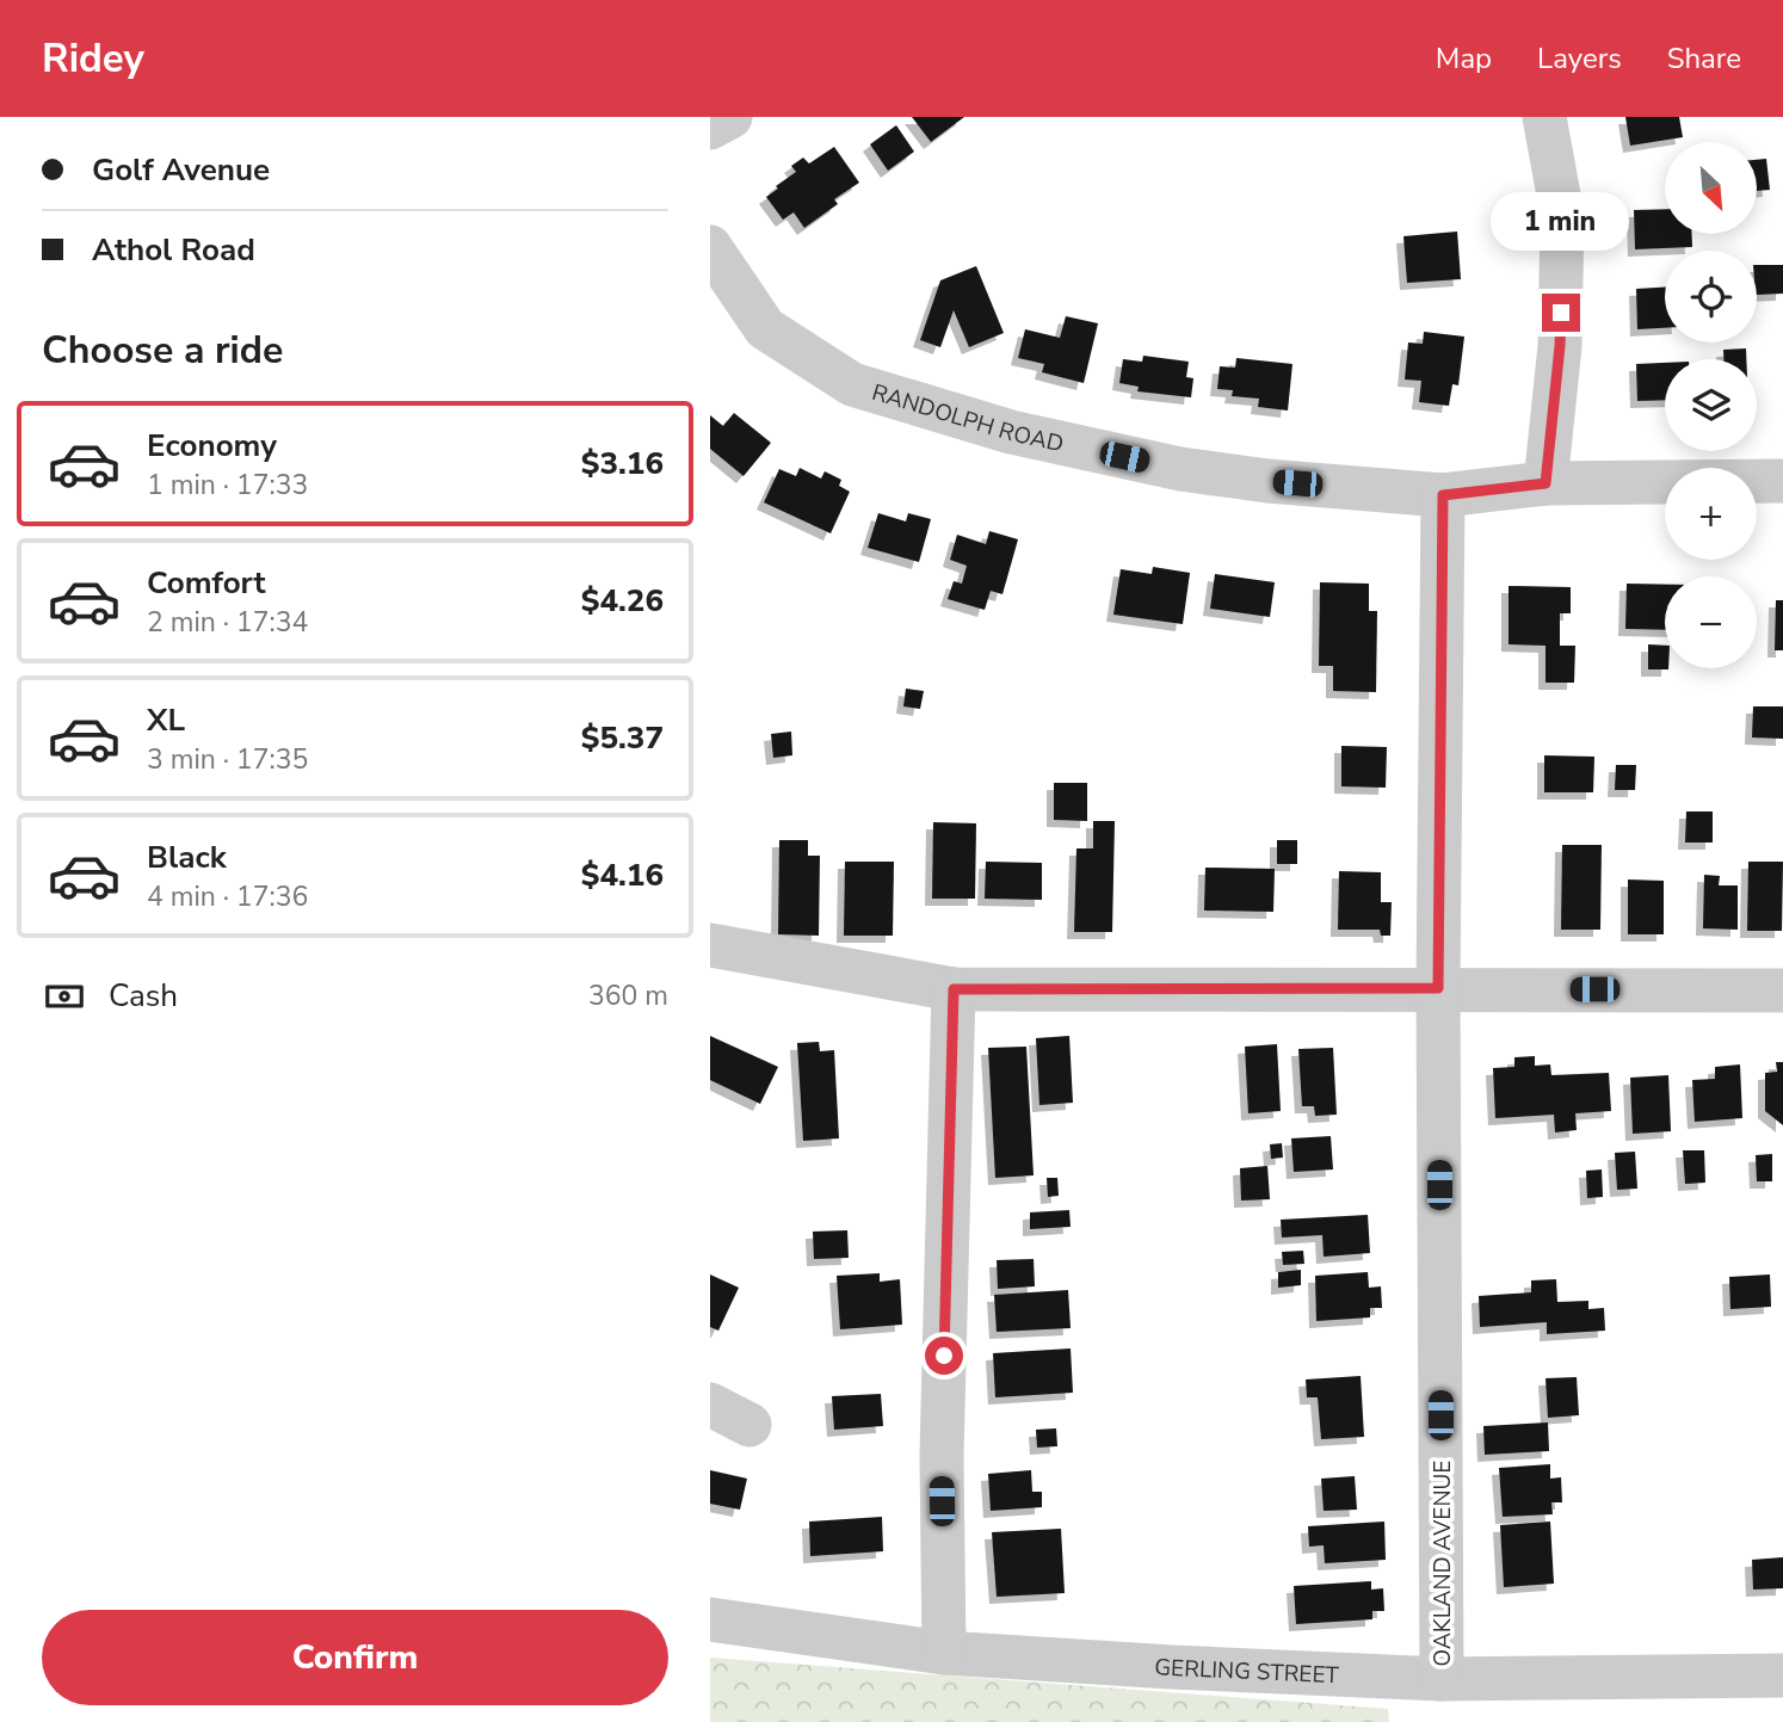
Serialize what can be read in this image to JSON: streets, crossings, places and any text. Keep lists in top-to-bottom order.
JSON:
{
  "streets": {
    "street": ["RANDOLPH ROAD", "OAKLAND AVENUE", "GERLING STREET"]
  },
  "crossings": [
    ["RANDOLPH ROAD", "OAKLAND AVENUE"],
    ["OAKLAND AVENUE", "GERLING STREET"]
  ],
  "north": "bottom right",
  "page": {
    "header": "Ridey",
    "nav": ["Map", "Layers", "Share"],
    "banner": ["Golf Avenue", "Athol Road"],
    "map_buttons": ["+", "−"],
    "bubble": "1 min",
    "heading": "Choose a ride",
    "list": [
      {
        "name": "Economy",
        "note": "1 min · 17:33",
        "value": "$3.16"
      },
      {
        "name": "Comfort",
        "note": "2 min · 17:34",
        "value": "$4.26"
      },
      {
        "name": "XL",
        "note": "3 min · 17:35",
        "value": "$5.37"
      },
      {
        "name": "Black",
        "note": "4 min · 17:36",
        "value": "$4.16"
      }
    ],
    "pay": ["Cash", "360 m"],
    "buttons": "Confirm"
  }
}
